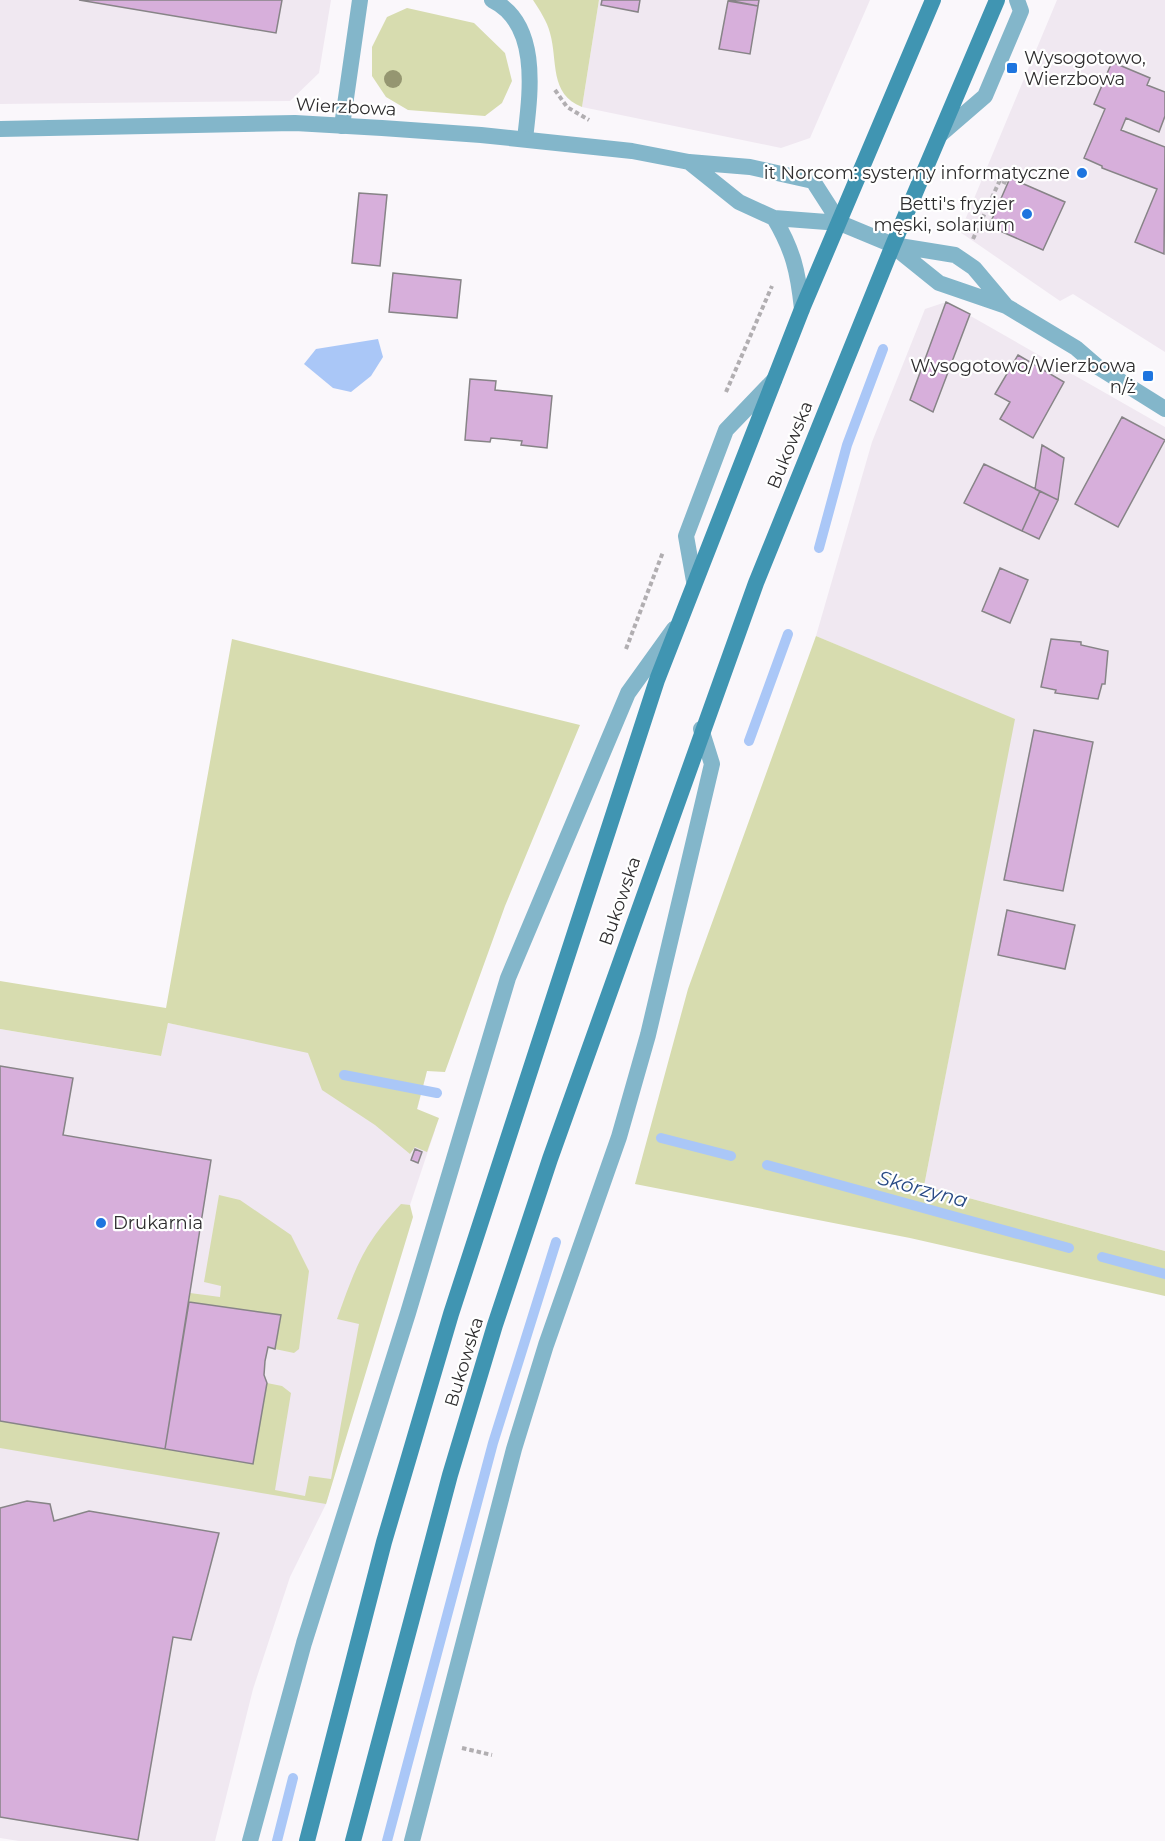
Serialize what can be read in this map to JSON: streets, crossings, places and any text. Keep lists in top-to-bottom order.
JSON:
{
  "streets": {
    "main road": ["Bukowska"],
    "street": ["Wierzbowa"]
  },
  "crossings": [
    ["Wierzbowa", "Bukowska"]
  ],
  "water": ["Skórzyna"],
  "places": {
    "transit": ["Wysogotowo, Wierzbowa", "Wysogotowo/Wierzbowa n/ż"],
    "other": ["it Norcom: systemy informatyczne", "Betti's fryzjer męski, solarium", "Drukarnia"]
  }
}
